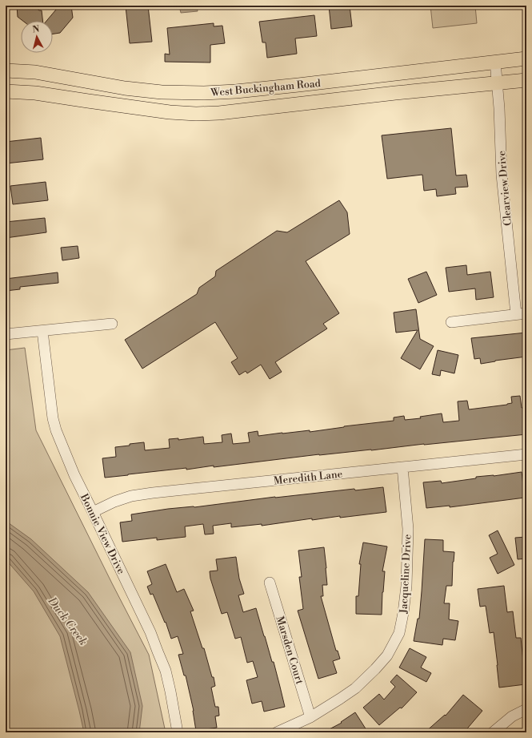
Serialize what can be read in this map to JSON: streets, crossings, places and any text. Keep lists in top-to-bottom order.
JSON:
{
  "streets": {
    "main road": ["West Buckingham Road"],
    "street": [
      "Clearview Drive",
      "Meredith Lane",
      "Bonnie View Drive",
      "Jacqueline Drive",
      "Marsden Court"
    ]
  },
  "crossings": [
    ["West Buckingham Road", "Clearview Drive"],
    ["Meredith Lane", "Bonnie View Drive"],
    ["Meredith Lane", "Jacqueline Drive"],
    ["Jacqueline Drive", "Marsden Court"]
  ],
  "water": ["Duck Creek"],
  "north": "top"
}
